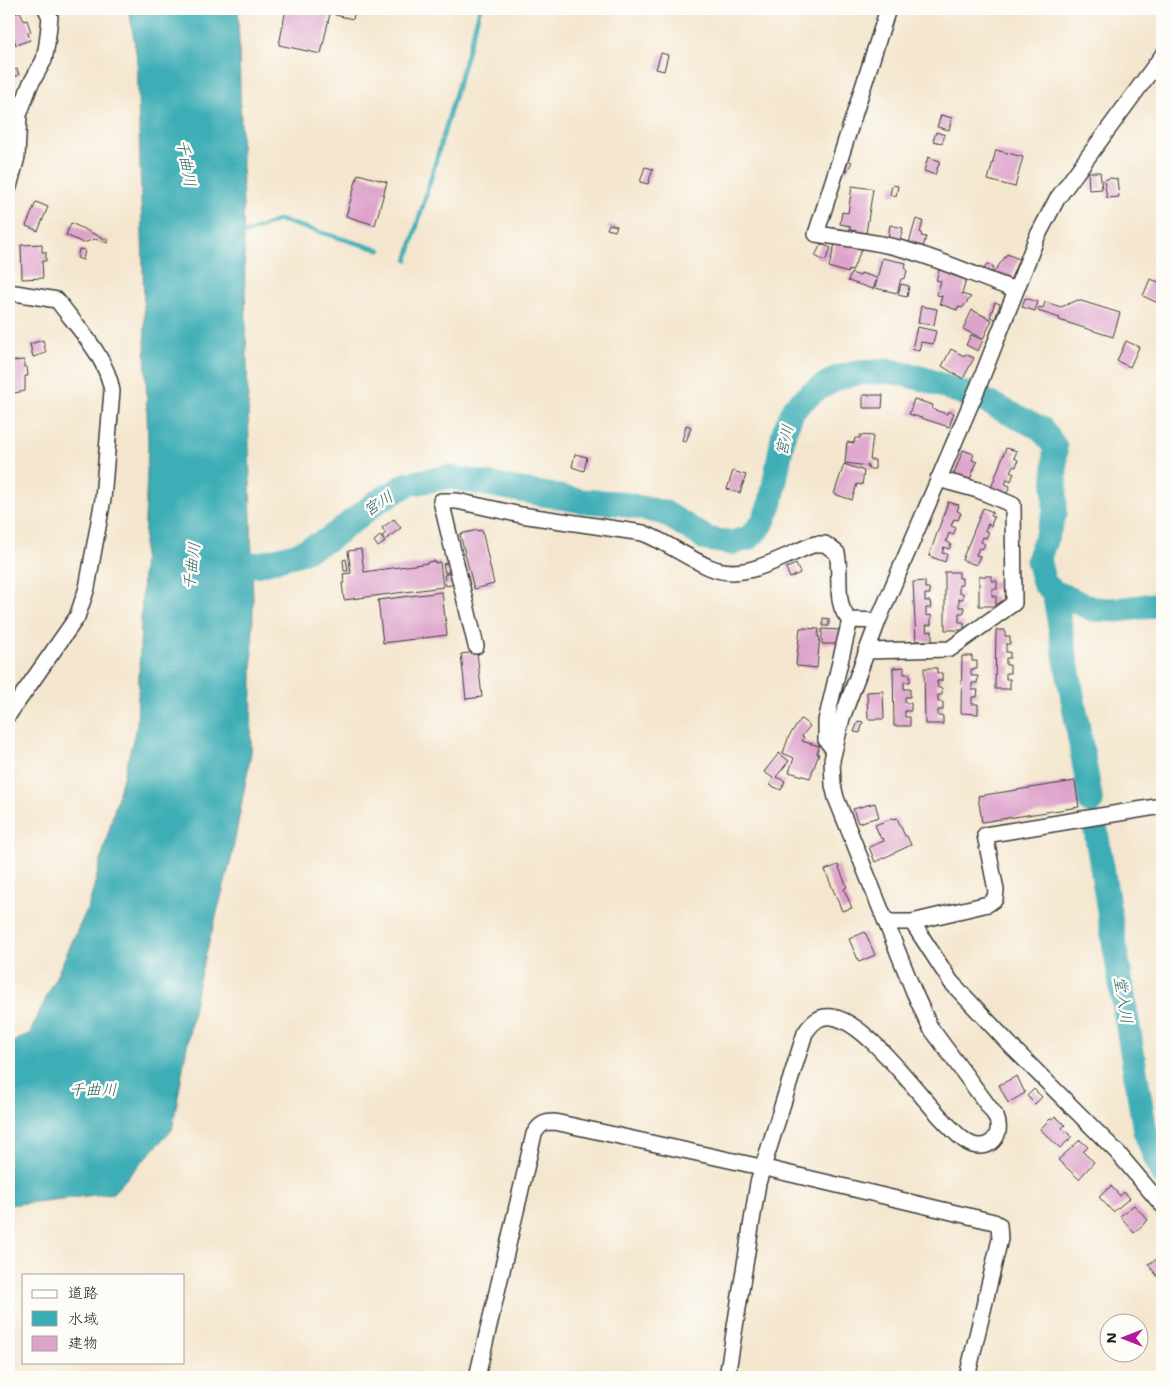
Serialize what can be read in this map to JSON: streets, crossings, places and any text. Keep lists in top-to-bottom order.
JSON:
{
  "water": ["千曲川", "宮川", "堂入川"],
  "legend": ["道路", "水域", "建物"],
  "north": "left"
}
